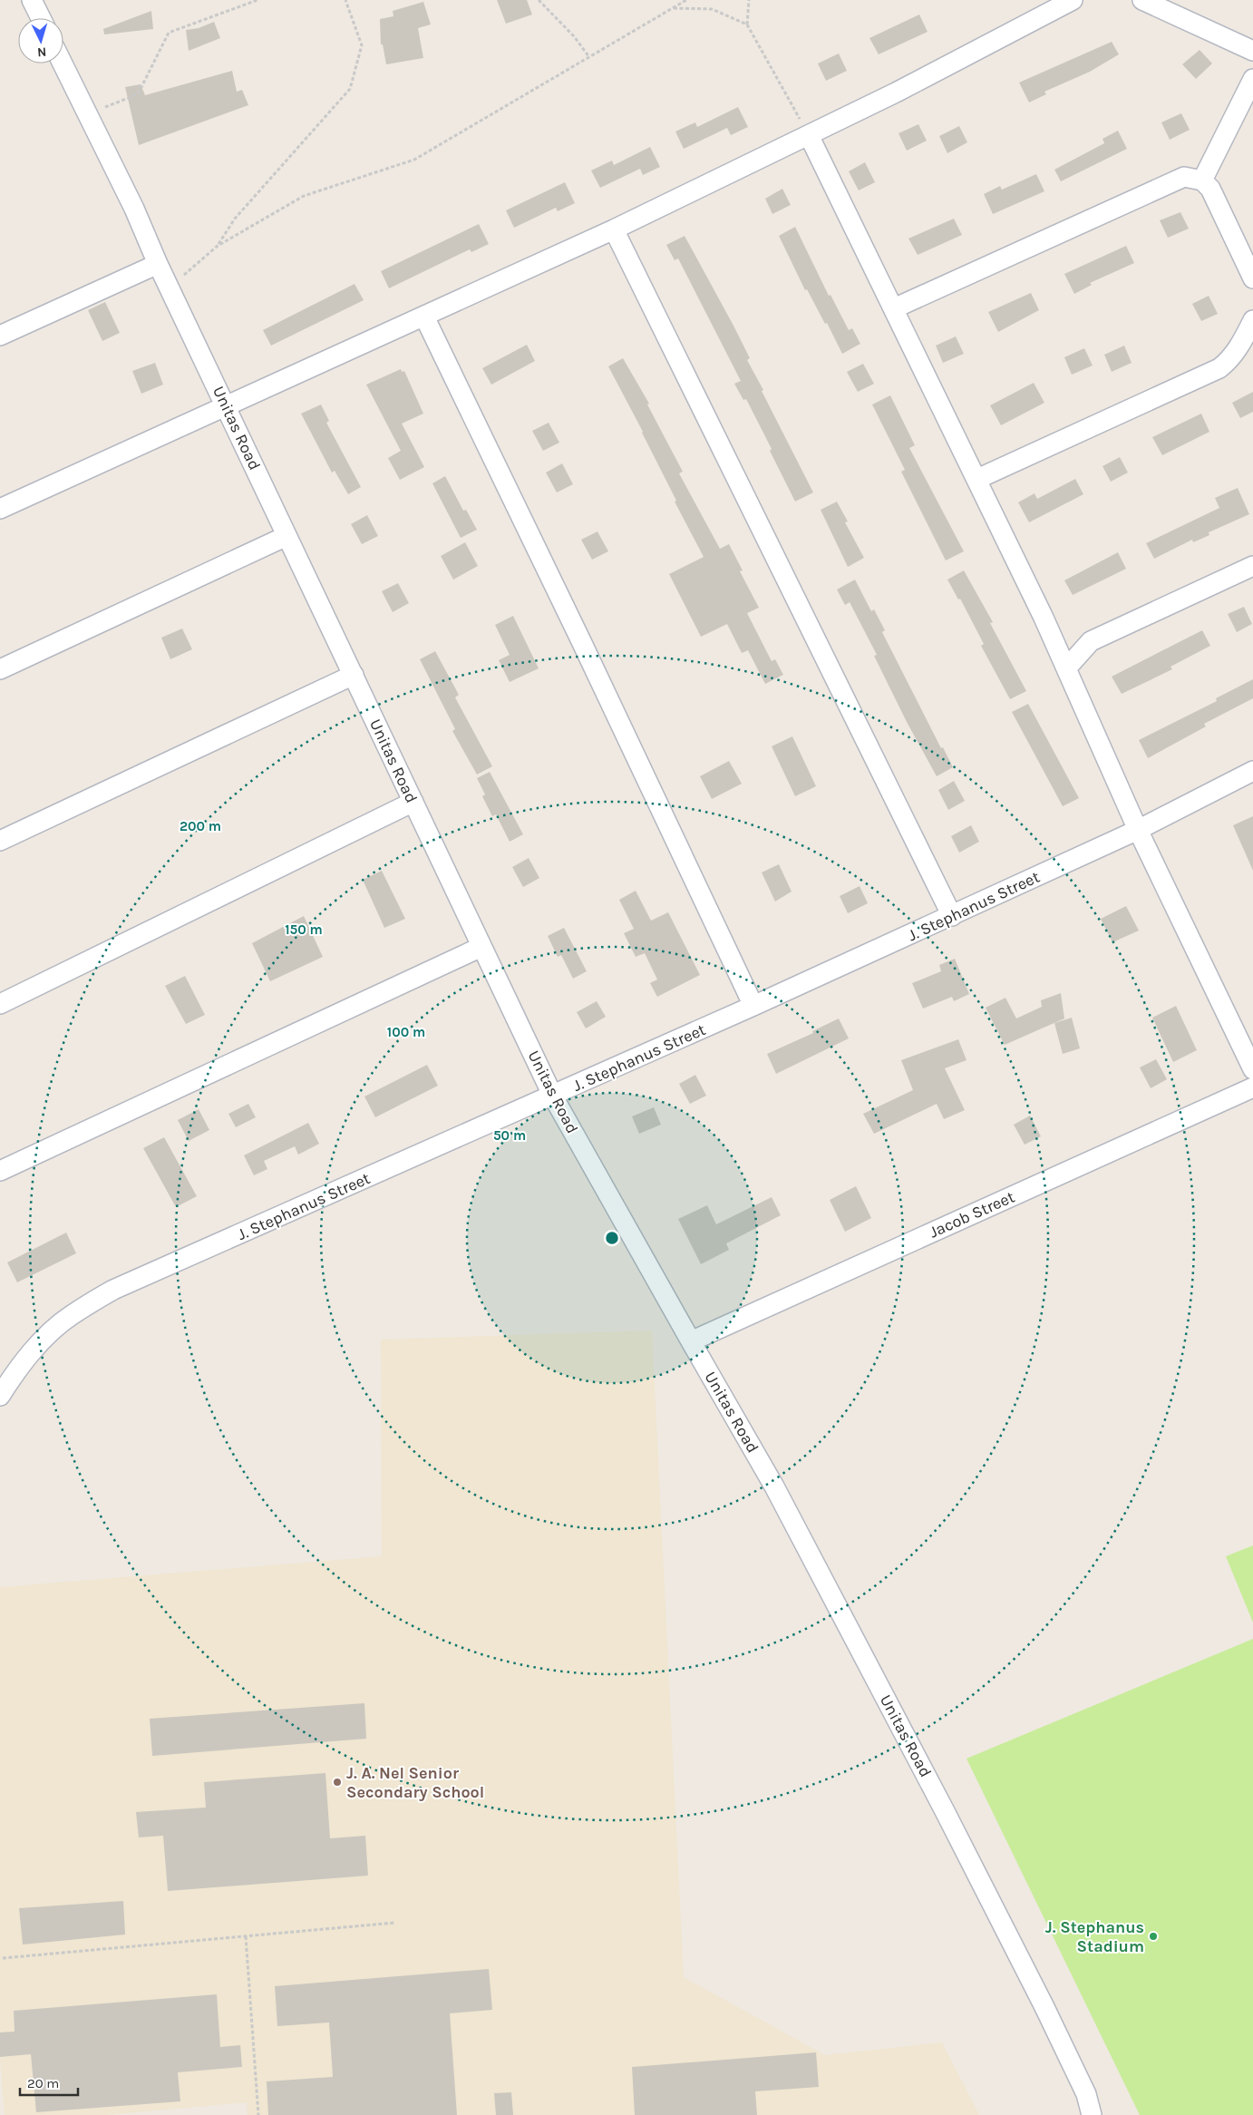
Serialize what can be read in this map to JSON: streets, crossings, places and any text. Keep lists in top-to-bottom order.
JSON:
{
  "streets": {
    "street": ["Unitas Road", "J. Stephanus Street", "Jacob Street"]
  },
  "crossings": [
    ["Unitas Road", "J. Stephanus Street"],
    ["Unitas Road", "Jacob Street"]
  ],
  "places": ["J. A. Nel Senior Secondary School", "J. Stephanus Stadium"],
  "scale_bar": "20 m",
  "north": "bottom",
  "rings": [
    "200 m",
    "150 m",
    "100 m",
    "50 m"
  ]
}
